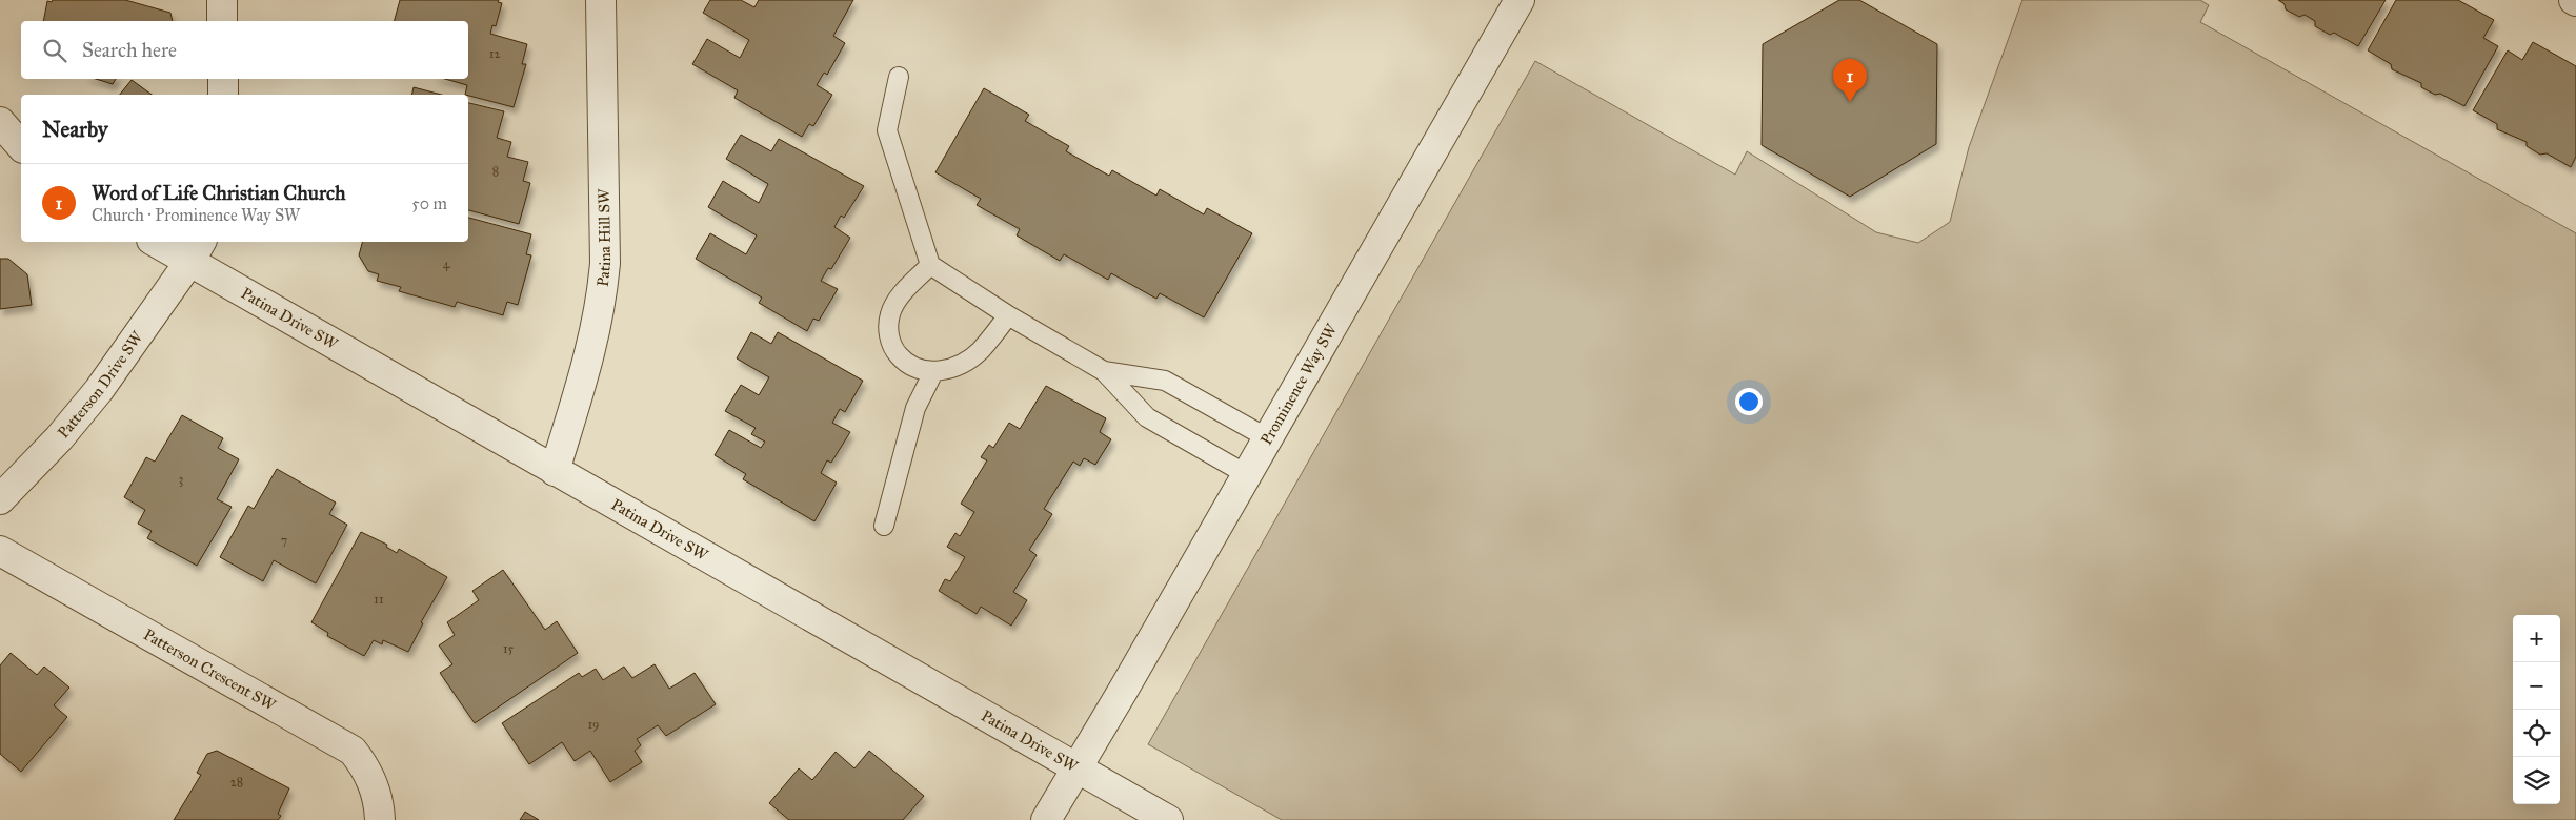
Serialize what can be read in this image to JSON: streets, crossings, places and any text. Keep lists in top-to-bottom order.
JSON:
{
  "streets": {
    "street": [
      "Patina Hill SW",
      "Patina Drive SW",
      "Prominence Way SW",
      "Patterson Drive SW",
      "Patterson Crescent SW"
    ]
  },
  "crossings": [
    ["Patina Hill SW", "Patina Drive SW"],
    ["Patina Drive SW", "Prominence Way SW"],
    ["Patina Drive SW", "Patterson Drive SW"]
  ],
  "house_numbers": [
    "12",
    "8",
    "4",
    "3",
    "7",
    "11",
    "15",
    "19",
    "28"
  ],
  "page": {
    "search": "Search here",
    "pins": "1",
    "heading": "Nearby",
    "list": [
      {
        "mark": "1",
        "name": "Word of Life Christian Church",
        "note": "Church · Prominence Way SW",
        "value": "50 m"
      }
    ],
    "map_buttons": ["+", "−"]
  }
}
